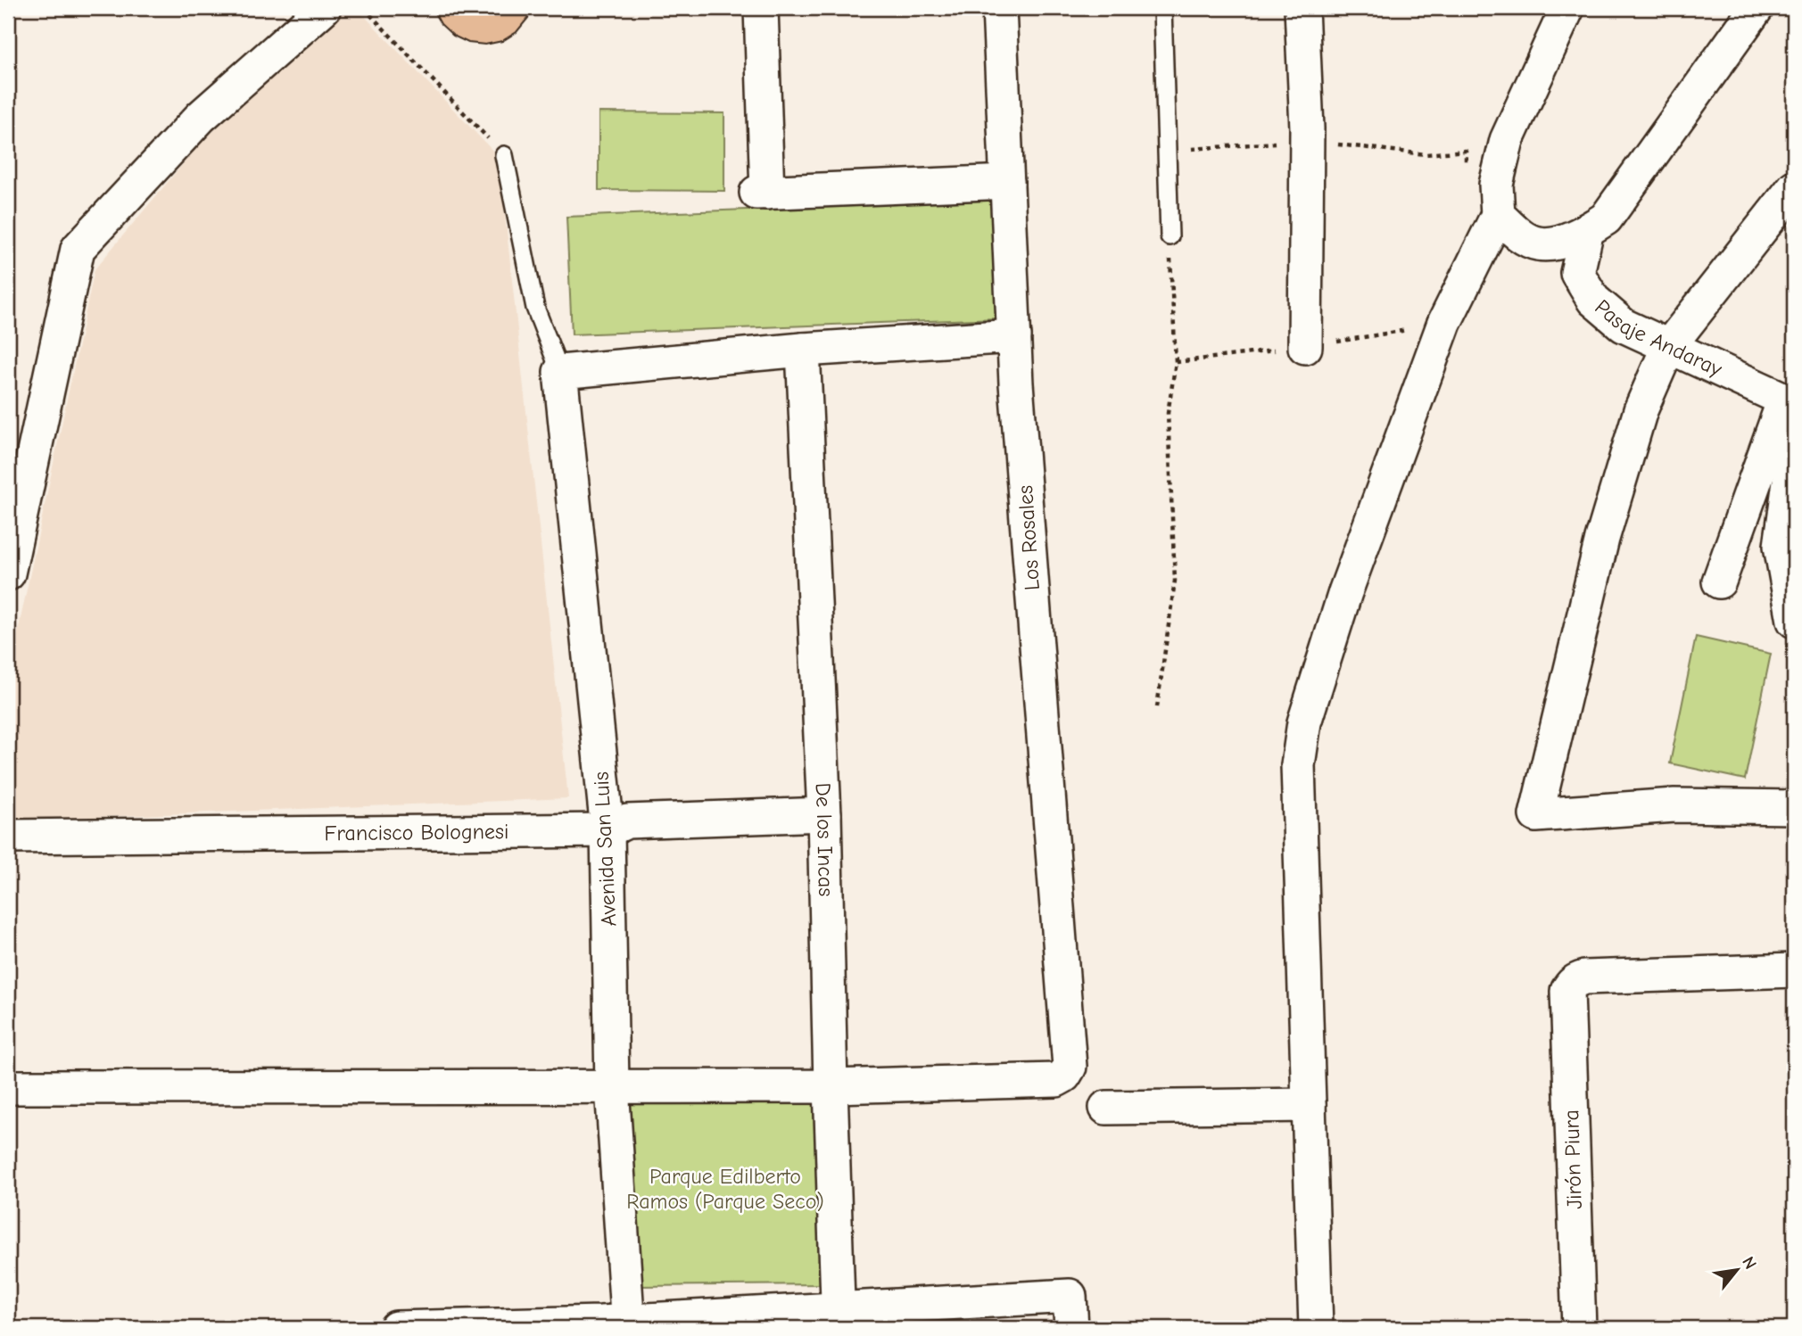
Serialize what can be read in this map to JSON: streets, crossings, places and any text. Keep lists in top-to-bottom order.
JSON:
{
  "streets": {
    "street": [
      "Pasaje Andaray",
      "Los Rosales",
      "Francisco Bolognesi",
      "De los Incas",
      "Avenida San Luis",
      "Jirón Piura"
    ]
  },
  "crossings": [
    ["Los Rosales", "De los Incas"],
    ["Francisco Bolognesi", "De los Incas"],
    ["Francisco Bolognesi", "Avenida San Luis"]
  ],
  "parks": ["Parque Edilberto Ramos (Parque Seco)"],
  "north": "top right"
}
